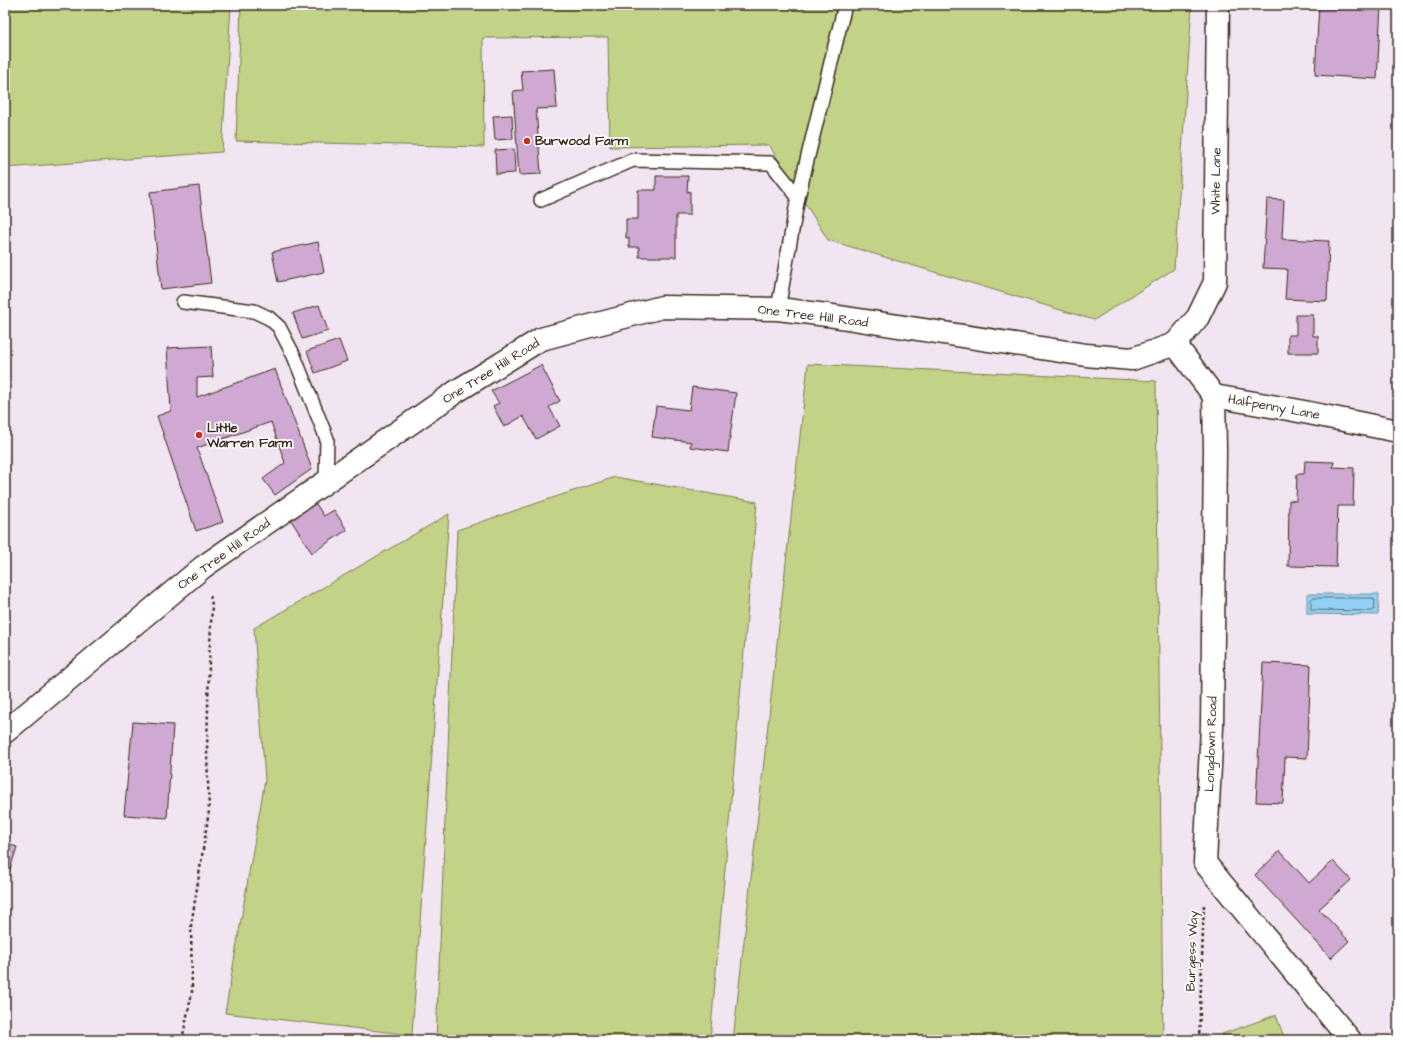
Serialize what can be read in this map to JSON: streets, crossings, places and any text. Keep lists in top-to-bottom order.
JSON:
{
  "streets": {
    "street": [
      "White Lane",
      "One Tree Hill Road",
      "Halfpenny Lane",
      "Longdown Road"
    ],
    "path": ["Burgess Way"]
  },
  "crossings": [
    ["White Lane", "One Tree Hill Road"],
    ["White Lane", "Halfpenny Lane"],
    ["One Tree Hill Road", "Halfpenny Lane"],
    ["Halfpenny Lane", "Longdown Road"]
  ],
  "places": ["Burwood Farm", "Little Warren Farm"]
}
